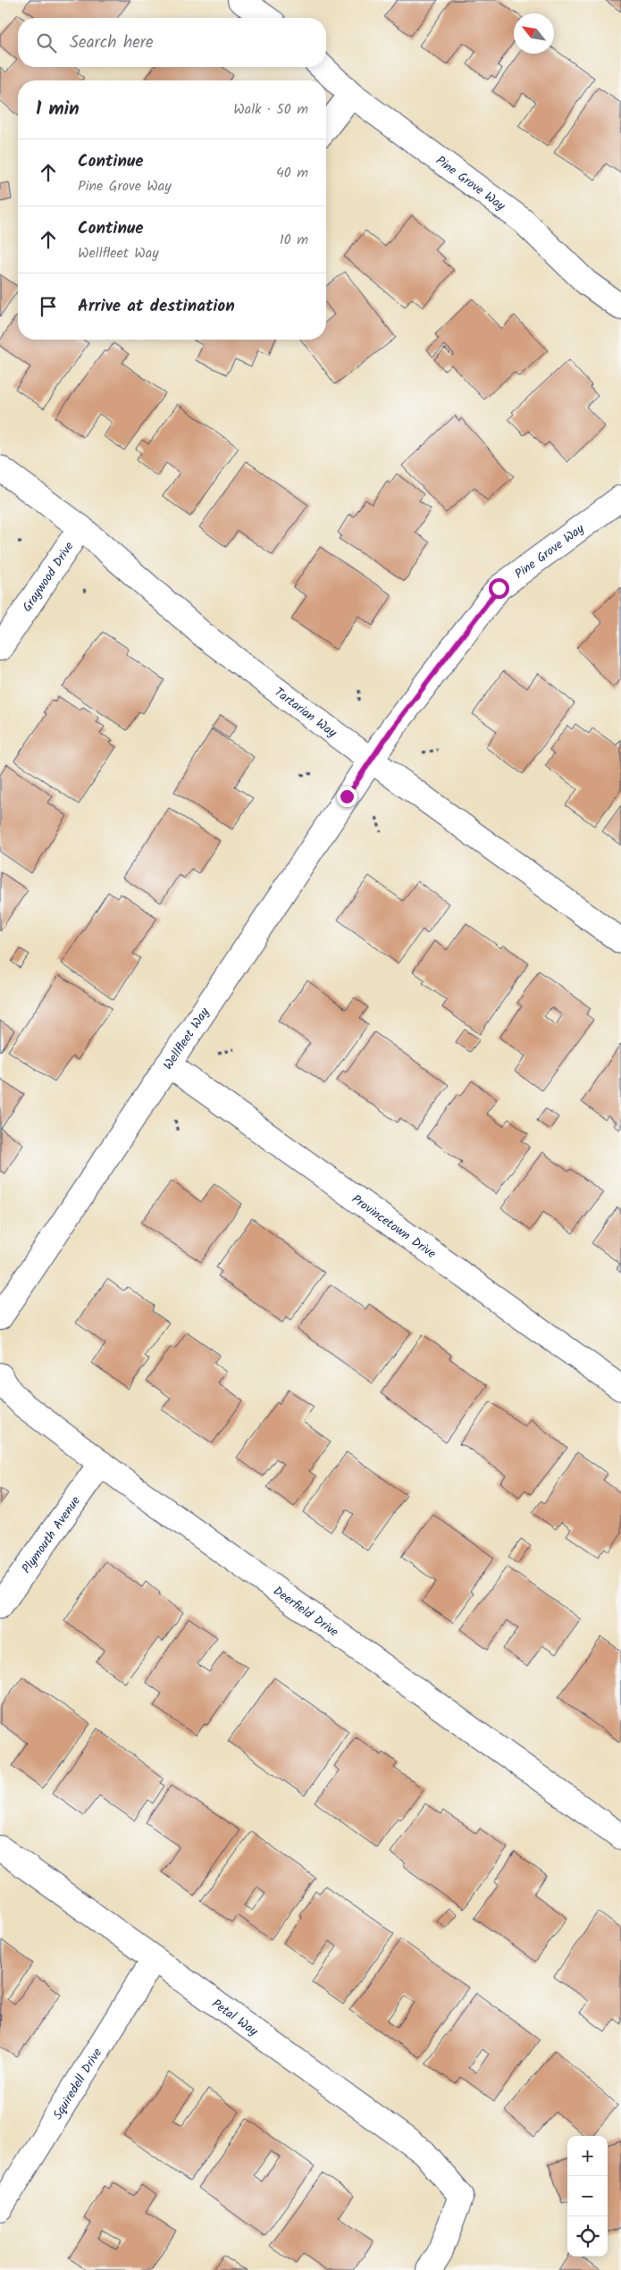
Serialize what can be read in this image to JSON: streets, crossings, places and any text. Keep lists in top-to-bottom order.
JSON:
{
  "streets": {
    "street": [
      "Pine Grove Way",
      "Graywood Drive",
      "Tartarian Way",
      "Wellfleet Way",
      "Provincetown Drive",
      "Plymouth Avenue",
      "Deerfield Drive",
      "Petal Way",
      "Squiredell Drive"
    ]
  },
  "crossings": [
    ["Pine Grove Way", "Tartarian Way"],
    ["Pine Grove Way", "Wellfleet Way"],
    ["Graywood Drive", "Tartarian Way"],
    ["Tartarian Way", "Wellfleet Way"],
    ["Wellfleet Way", "Provincetown Drive"],
    ["Plymouth Avenue", "Deerfield Drive"],
    ["Petal Way", "Squiredell Drive"]
  ],
  "north": "top left",
  "page": {
    "search": "Search here",
    "heading": ["1 min", "Walk · 50 m"],
    "list": [
      ["Continue", "Pine Grove Way", "40 m"],
      ["Continue", "Wellfleet Way", "10 m"],
      "Arrive at destination"
    ],
    "map_buttons": ["+", "−"]
  }
}
